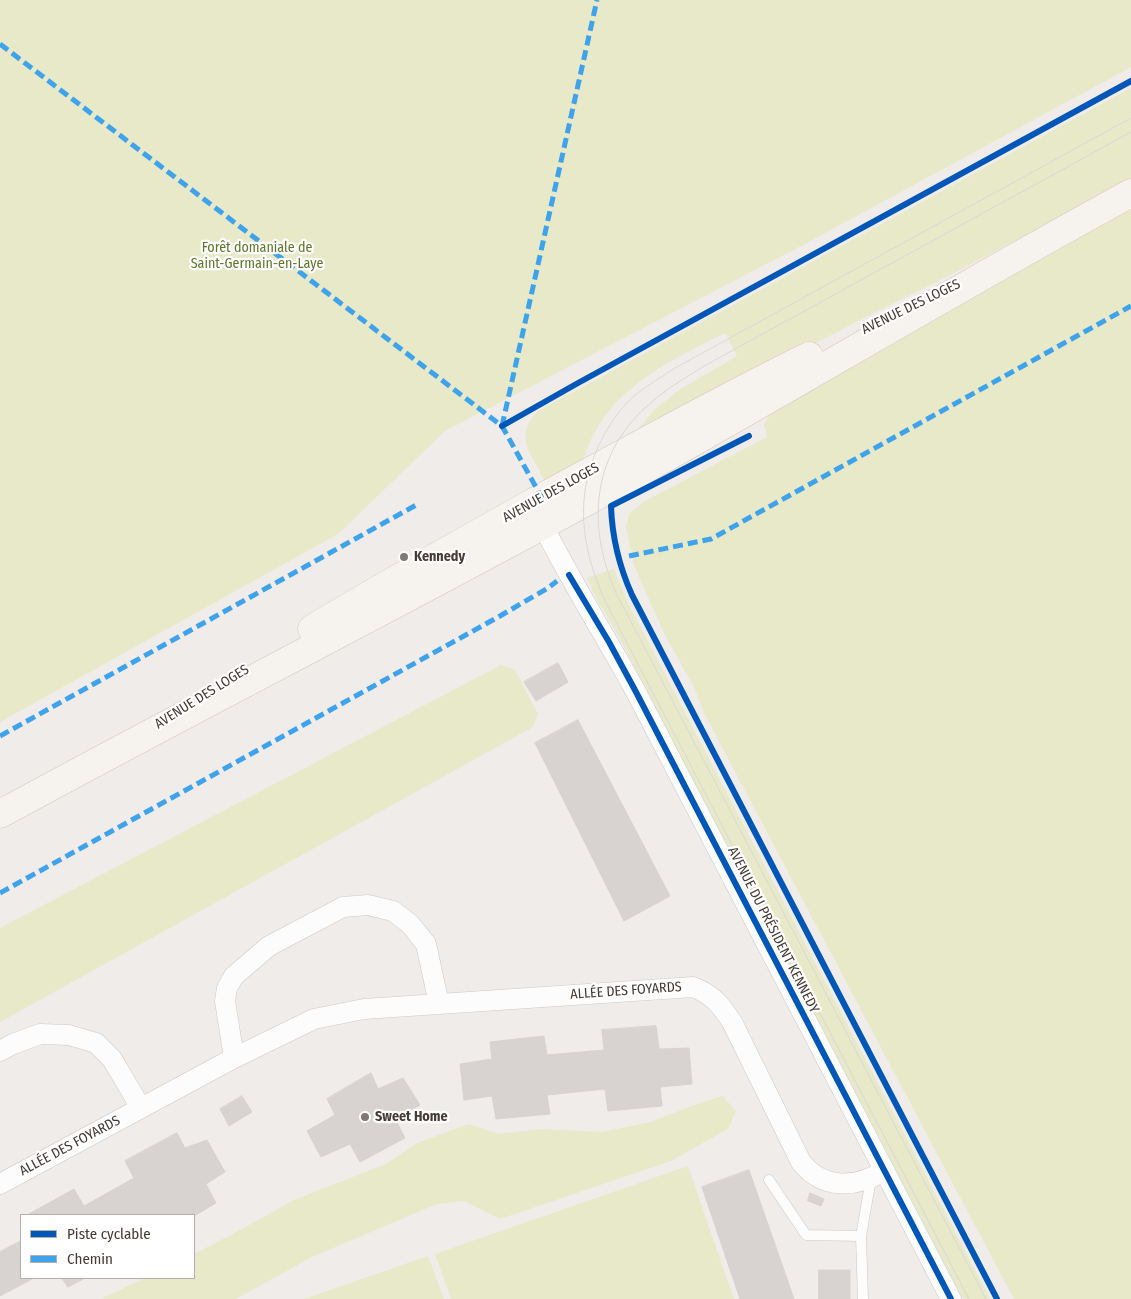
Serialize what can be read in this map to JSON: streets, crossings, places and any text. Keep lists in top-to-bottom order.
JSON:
{
  "streets": {
    "main road": ["AVENUE DES LOGES"],
    "street": ["AVENUE DU PRÉSIDENT KENNEDY", "ALLÉE DES FOYARDS"]
  },
  "crossings": [
    ["AVENUE DES LOGES", "AVENUE DU PRÉSIDENT KENNEDY"],
    ["AVENUE DU PRÉSIDENT KENNEDY", "ALLÉE DES FOYARDS"]
  ],
  "parks": ["Forêt domaniale de Saint-Germain-en-Laye"],
  "places": ["Kennedy", "Sweet Home"],
  "legend": ["Piste cyclable", "Chemin"]
}
